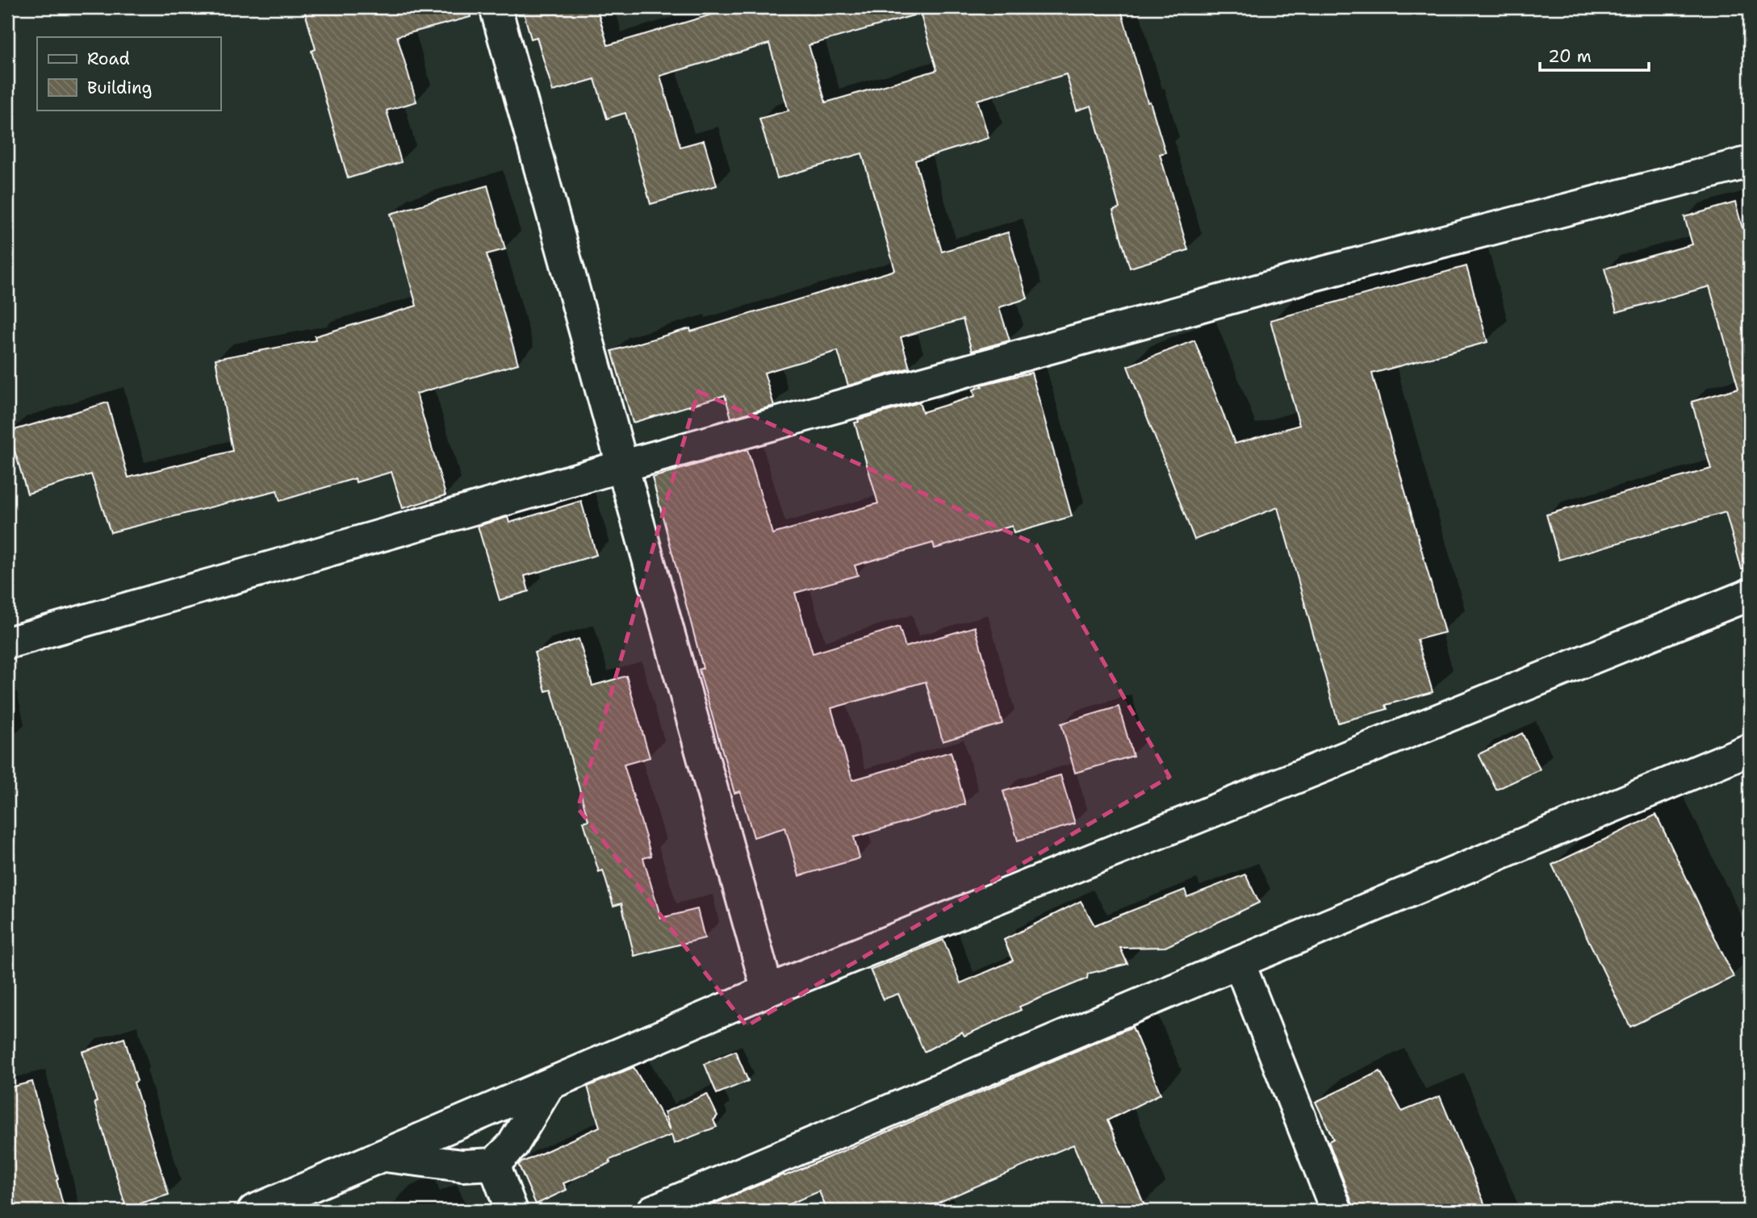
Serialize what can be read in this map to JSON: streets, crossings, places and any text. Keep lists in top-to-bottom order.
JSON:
{
  "legend": ["Road", "Building"],
  "scale_bar": "20 m"
}
